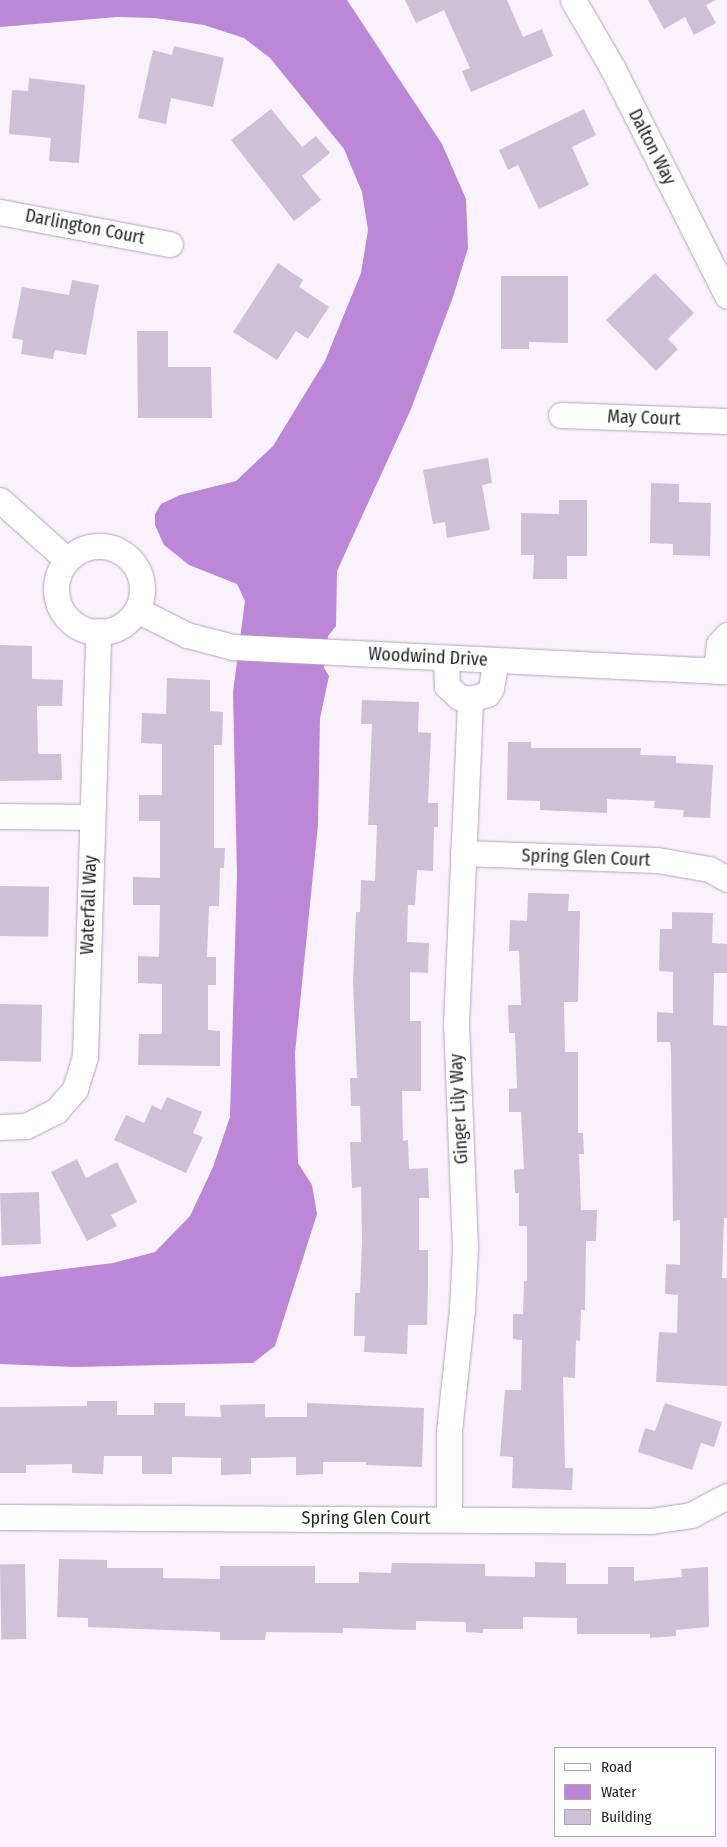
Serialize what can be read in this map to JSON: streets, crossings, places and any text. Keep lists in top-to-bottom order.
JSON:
{
  "streets": {
    "street": [
      "Dalton Way",
      "Darlington Court",
      "May Court",
      "Woodwind Drive",
      "Spring Glen Court",
      "Waterfall Way",
      "Ginger Lily Way"
    ]
  },
  "crossings": [
    ["Woodwind Drive", "Waterfall Way"],
    ["Spring Glen Court", "Ginger Lily Way"]
  ],
  "legend": ["Road", "Water", "Building"]
}
